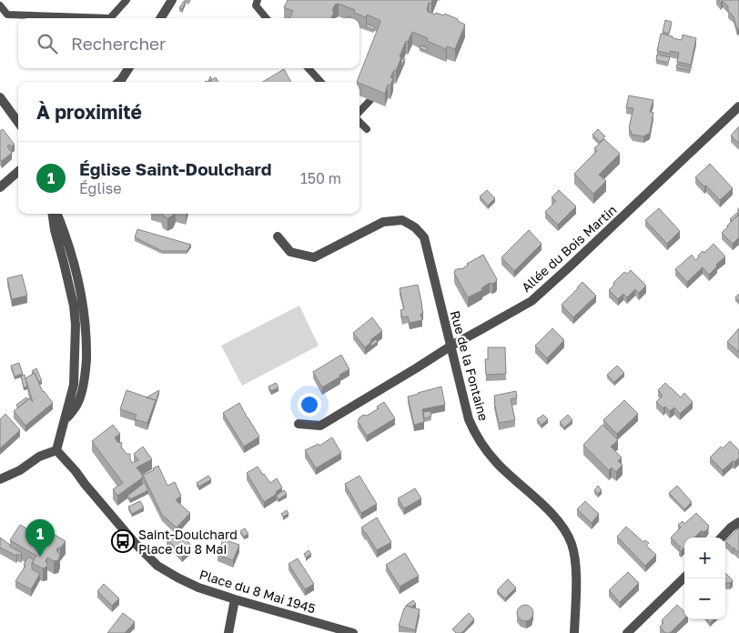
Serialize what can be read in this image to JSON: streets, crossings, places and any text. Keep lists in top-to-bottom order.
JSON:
{
  "streets": {
    "street": ["Allée du Bois Martin", "Rue de la Fontaine", "Place du 8 Mai 1945"]
  },
  "crossings": [
    ["Allée du Bois Martin", "Rue de la Fontaine"]
  ],
  "places": {
    "bus stop": ["Saint-Doulchard Place du 8 Mai"]
  },
  "page": {
    "search": "Rechercher",
    "heading": "À proximité",
    "list": [
      {
        "mark": "1",
        "name": "Église Saint-Doulchard",
        "note": "Église",
        "value": "150 m"
      }
    ],
    "pins": "1",
    "map_buttons": ["+", "−"]
  }
}
